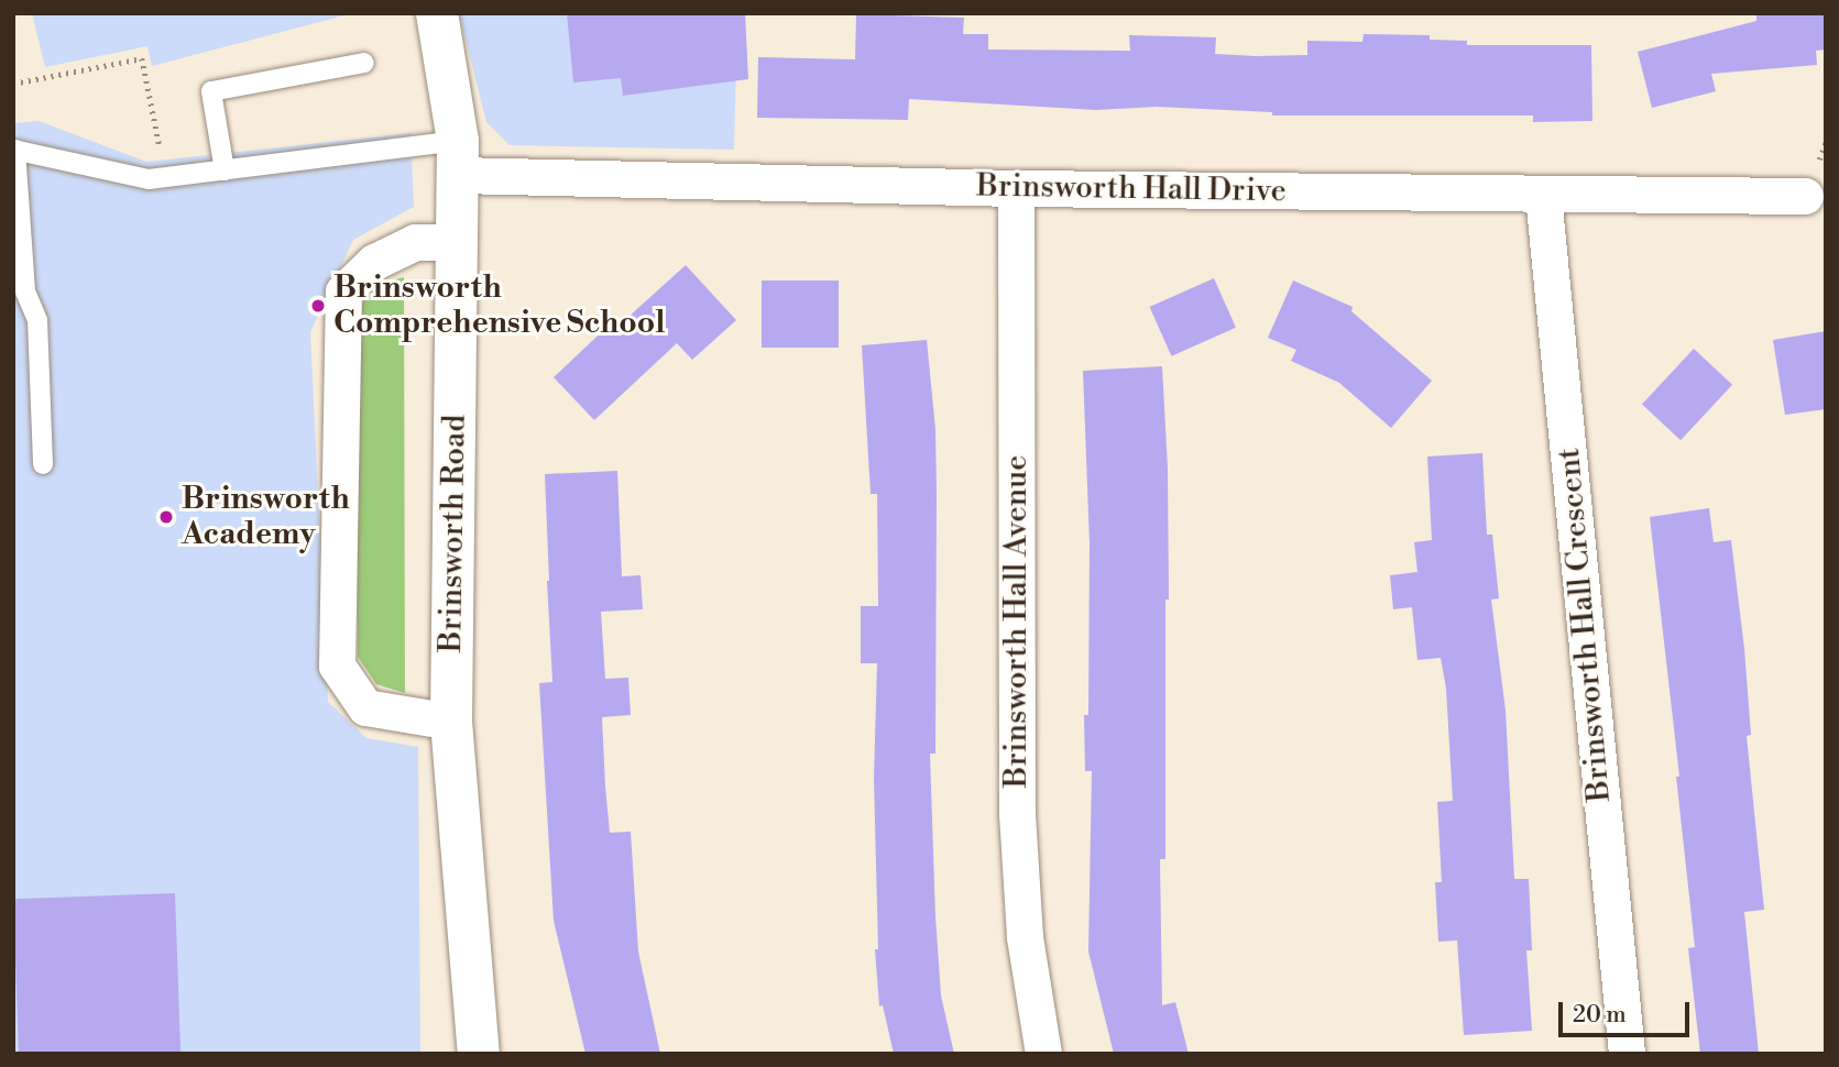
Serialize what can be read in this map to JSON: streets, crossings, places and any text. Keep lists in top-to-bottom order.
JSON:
{
  "streets": {
    "main road": ["Brinsworth Road"],
    "street": ["Brinsworth Hall Drive", "Brinsworth Hall Avenue", "Brinsworth Hall Crescent"]
  },
  "crossings": [
    ["Brinsworth Hall Drive", "Brinsworth Road"],
    ["Brinsworth Hall Drive", "Brinsworth Hall Avenue"],
    ["Brinsworth Hall Drive", "Brinsworth Hall Crescent"]
  ],
  "places": ["Brinsworth Comprehensive School", "Brinsworth Academy"],
  "scale_bar": "20 m"
}
